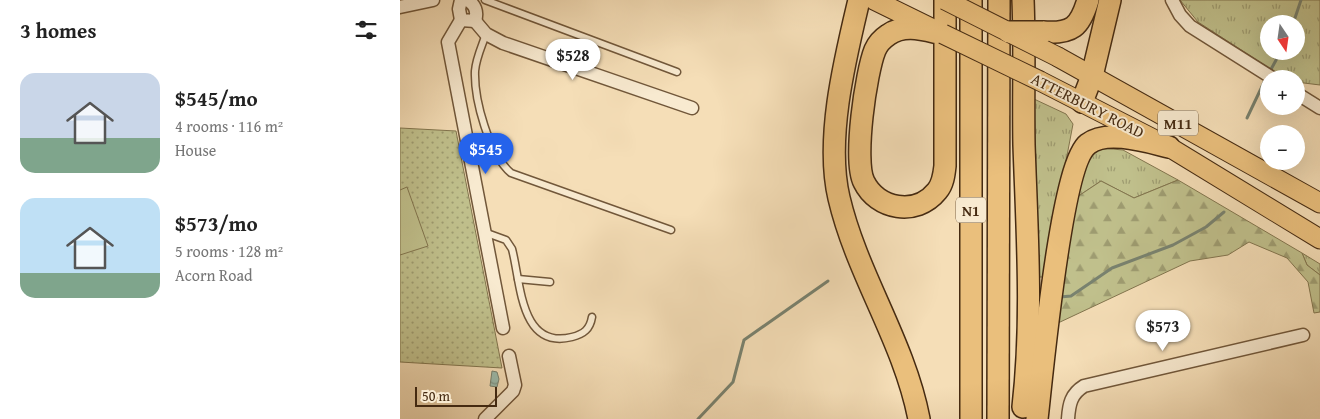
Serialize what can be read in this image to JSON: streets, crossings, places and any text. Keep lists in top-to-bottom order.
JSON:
{
  "streets": {
    "highway": ["N1"],
    "main road": ["ATTERBURY ROAD", "M11"]
  },
  "scale_bar": "50 m",
  "north": "bottom",
  "page": {
    "heading": "3 homes",
    "map_buttons": ["+", "−"],
    "price": ["$528", "$545", "$573"],
    "list": [
      {
        "name": "$545/mo",
        "note": "4 rooms · 116 m² · House"
      },
      {
        "name": "$573/mo",
        "note": "5 rooms · 128 m² · Acorn Road"
      }
    ],
    "scale": "50 m"
  }
}
